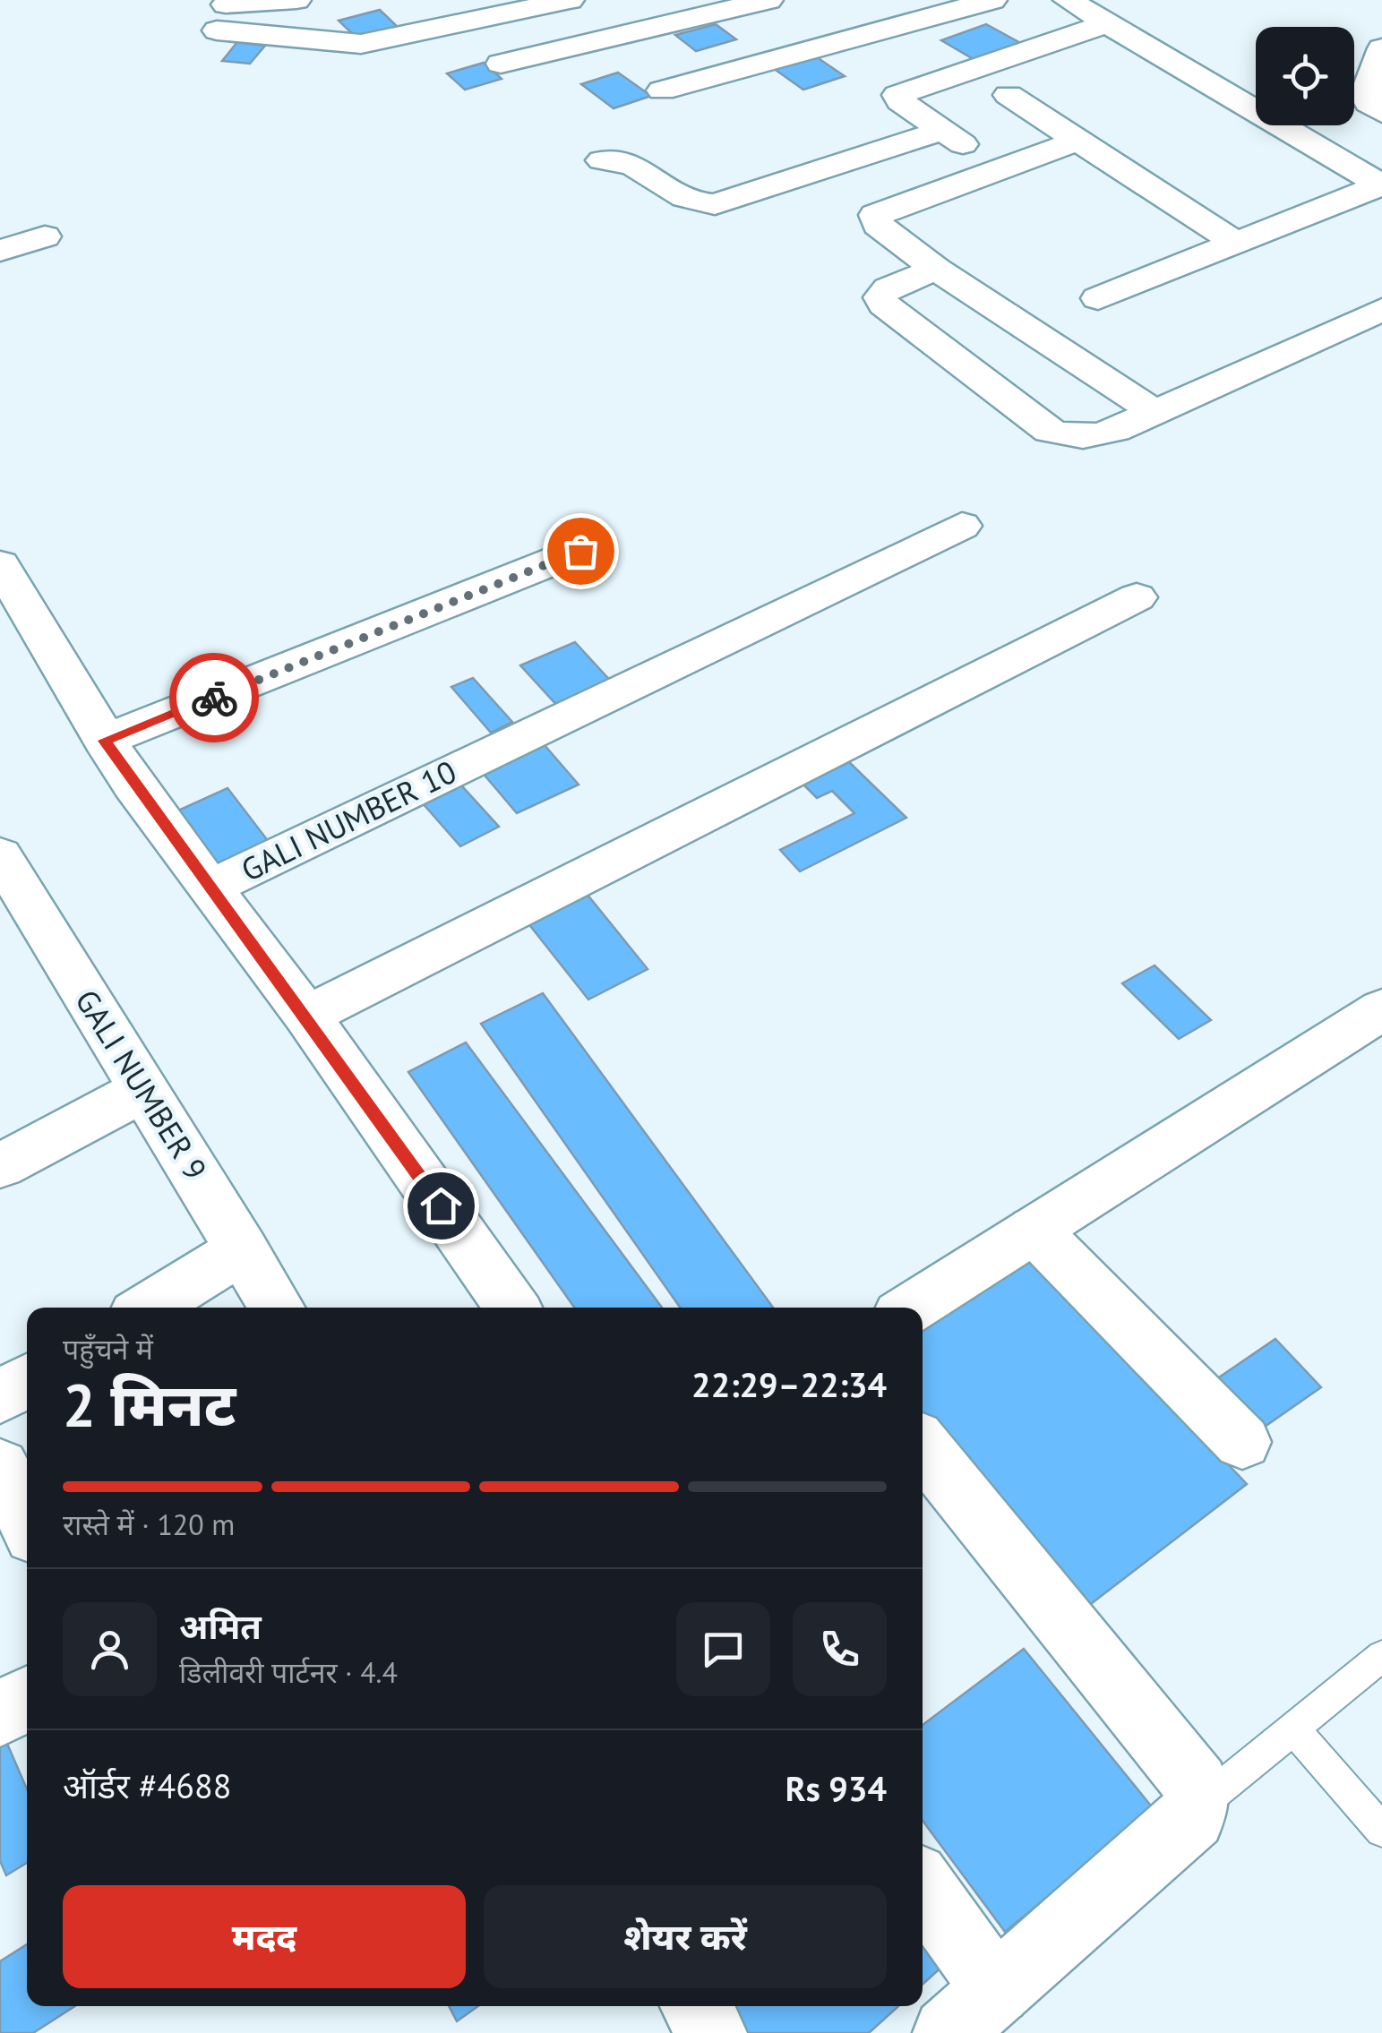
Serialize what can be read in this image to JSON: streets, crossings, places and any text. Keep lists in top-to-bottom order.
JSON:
{
  "streets": {
    "street": ["GALI NUMBER 10", "GALI NUMBER 9"]
  },
  "page": {
    "heading": ["2 मिनट", "पहुँचने में", "22:29–22:34"],
    "panel": [
      "अमित",
      "डिलीवरी पार्टनर · 4.4",
      "ऑर्डर #4688",
      "Rs 934"
    ],
    "bar": "रास्ते में · 120 m",
    "buttons": ["मदद", "शेयर करें"]
  }
}
